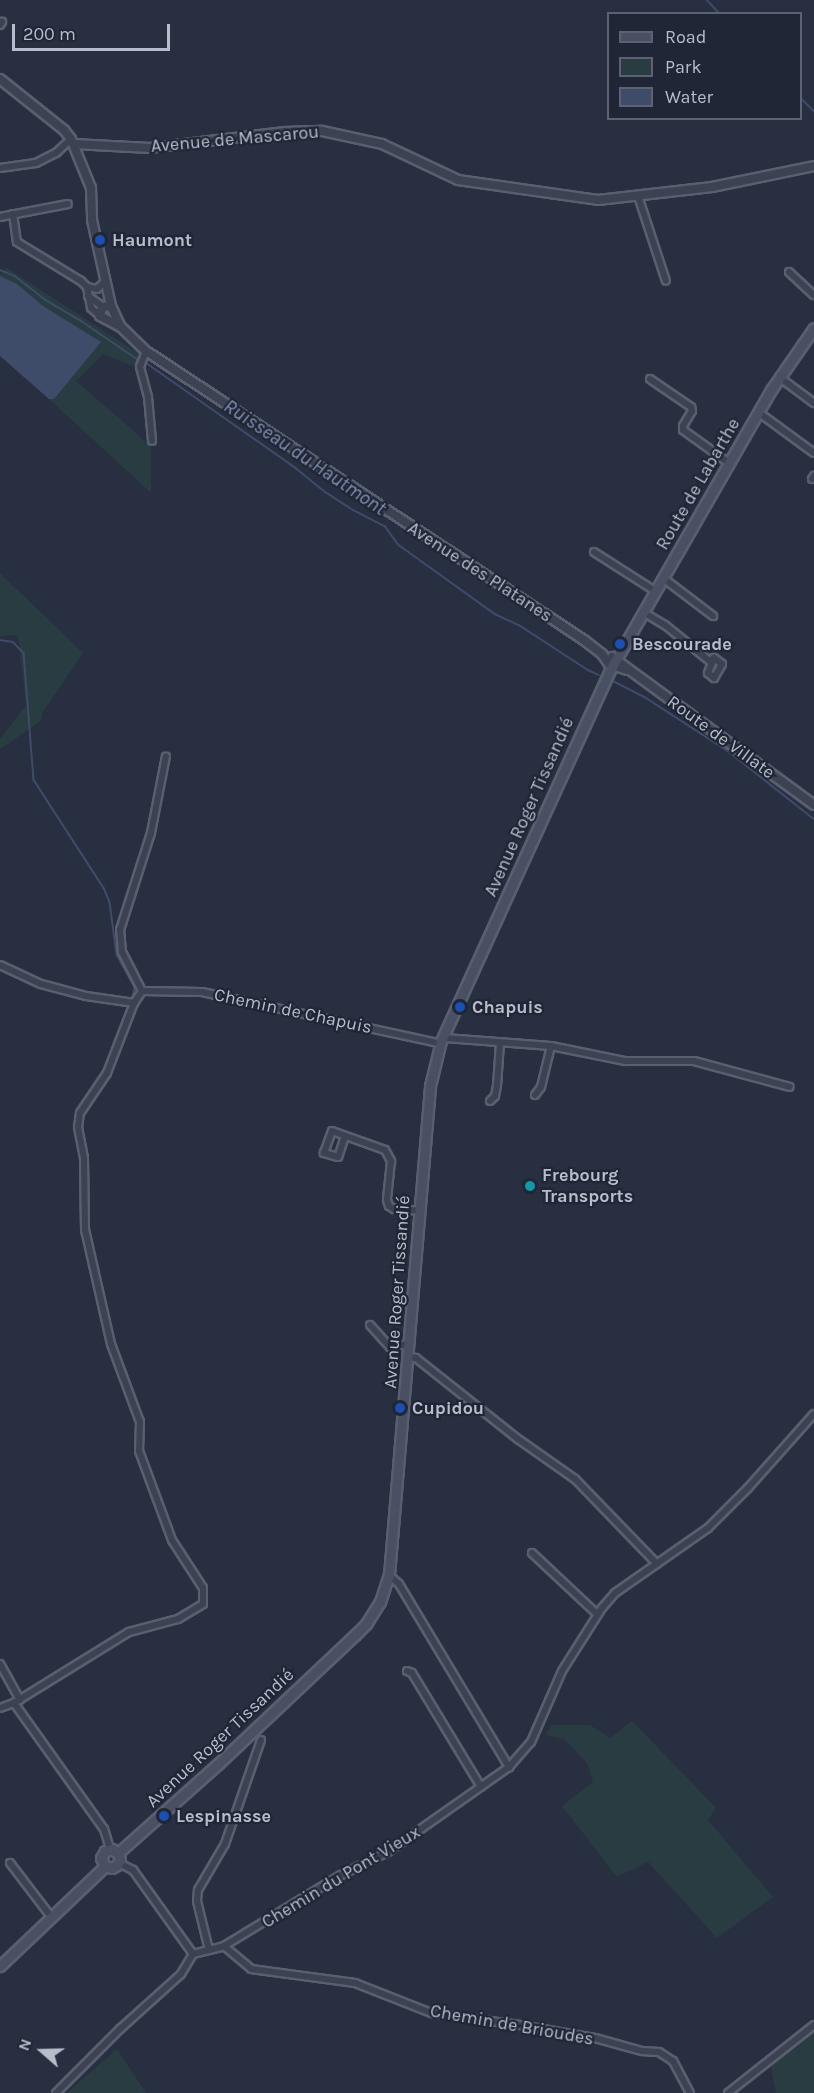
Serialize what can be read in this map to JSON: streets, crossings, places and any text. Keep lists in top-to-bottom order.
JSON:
{
  "streets": {
    "main road": ["Route de Labarthe", "Avenue Roger Tissandié"],
    "street": [
      "Avenue de Mascarou",
      "Avenue des Platanes",
      "Route de Villate",
      "Chemin de Chapuis",
      "Chemin du Pont Vieux",
      "Chemin de Brioudes"
    ]
  },
  "crossings": [
    ["Route de Labarthe", "Avenue des Platanes"],
    ["Route de Labarthe", "Route de Villate"],
    ["Route de Labarthe", "Avenue Roger Tissandié"],
    ["Avenue des Platanes", "Route de Villate"],
    ["Avenue des Platanes", "Avenue Roger Tissandié"],
    ["Route de Villate", "Avenue Roger Tissandié"],
    ["Avenue Roger Tissandié", "Chemin de Chapuis"],
    ["Chemin du Pont Vieux", "Chemin de Brioudes"]
  ],
  "water": ["Ruisseau du Hautmont"],
  "places": [
    "Haumont",
    "Bescourade",
    "Chapuis",
    "Frebourg Transports",
    "Cupidou",
    "Lespinasse"
  ],
  "legend": ["Road", "Park", "Water"],
  "scale_bar": "200 m",
  "north": "left"
}
